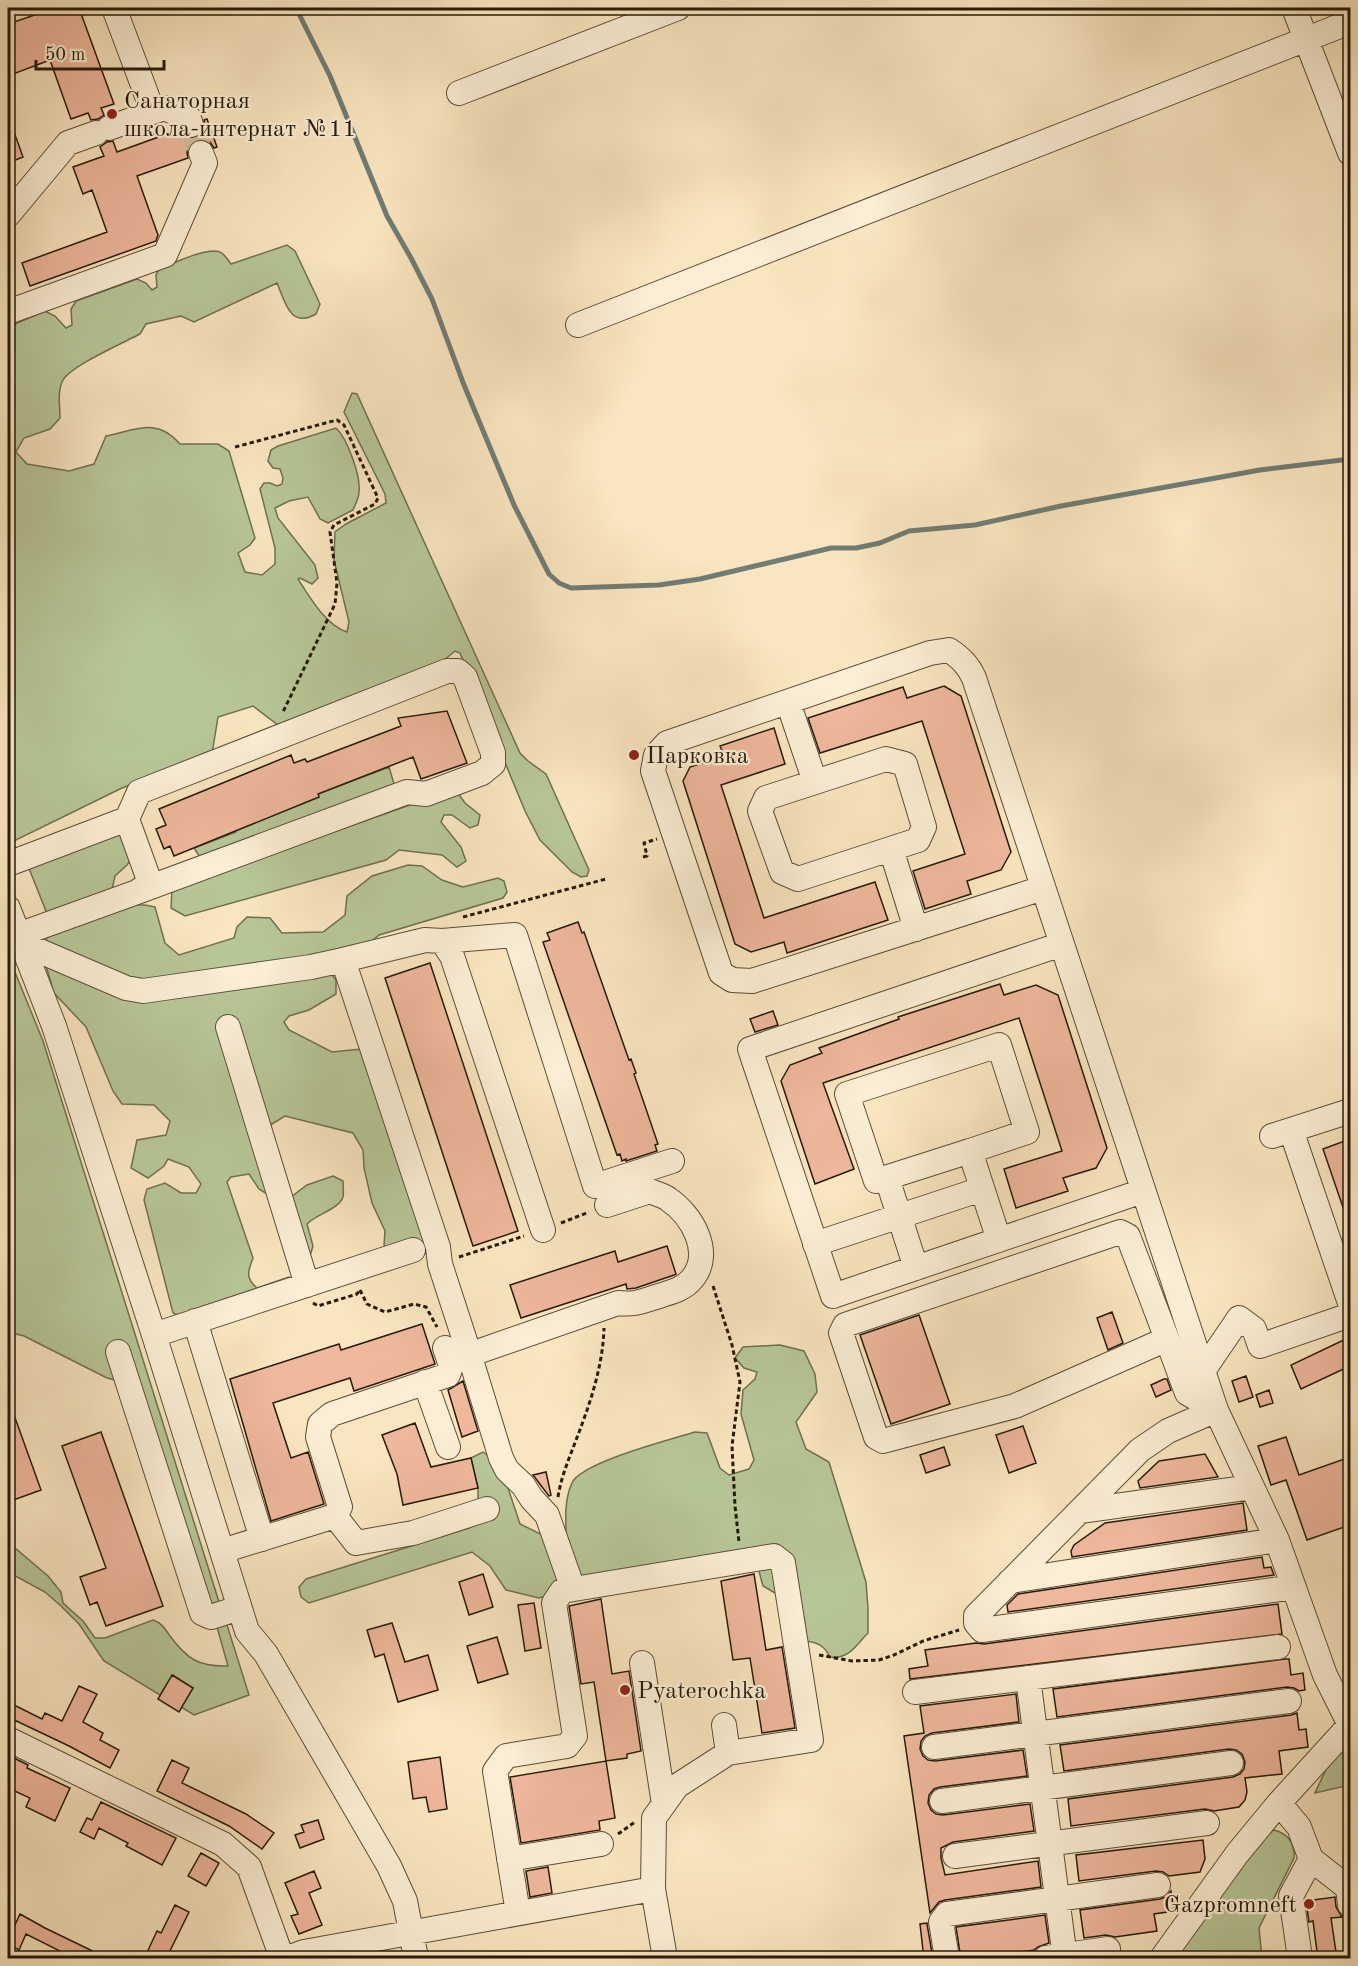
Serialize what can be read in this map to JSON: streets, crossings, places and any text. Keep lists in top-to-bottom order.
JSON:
{
  "places": [
    "Санаторная школа-интернат №11",
    "Парковка",
    "Pyaterochka",
    "Gazpromneft"
  ],
  "scale_bar": "50 m"
}
